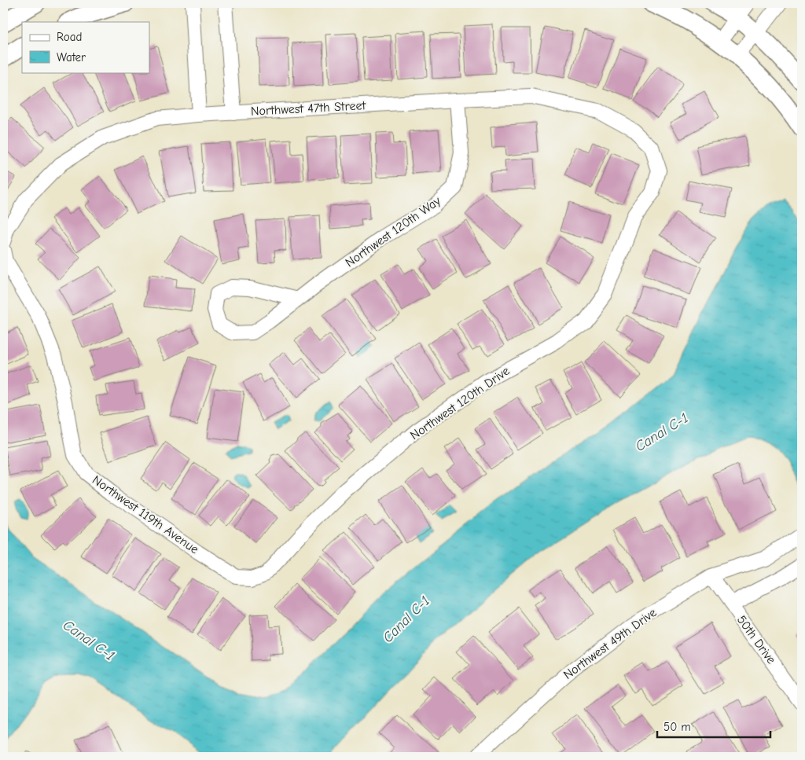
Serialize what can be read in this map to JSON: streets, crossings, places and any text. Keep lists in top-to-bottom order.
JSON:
{
  "streets": {
    "street": [
      "Northwest 47th Street",
      "Northwest 120th Way",
      "Northwest 120th Drive",
      "Northwest 119th Avenue",
      "50th Drive",
      "Northwest 49th Drive"
    ]
  },
  "crossings": [
    ["Northwest 47th Street", "Northwest 120th Way"],
    ["Northwest 47th Street", "Northwest 120th Drive"],
    ["Northwest 120th Drive", "Northwest 119th Avenue"],
    ["50th Drive", "Northwest 49th Drive"]
  ],
  "water": ["Canal C-1"],
  "legend": ["Road", "Water"],
  "scale_bar": "50 m"
}
